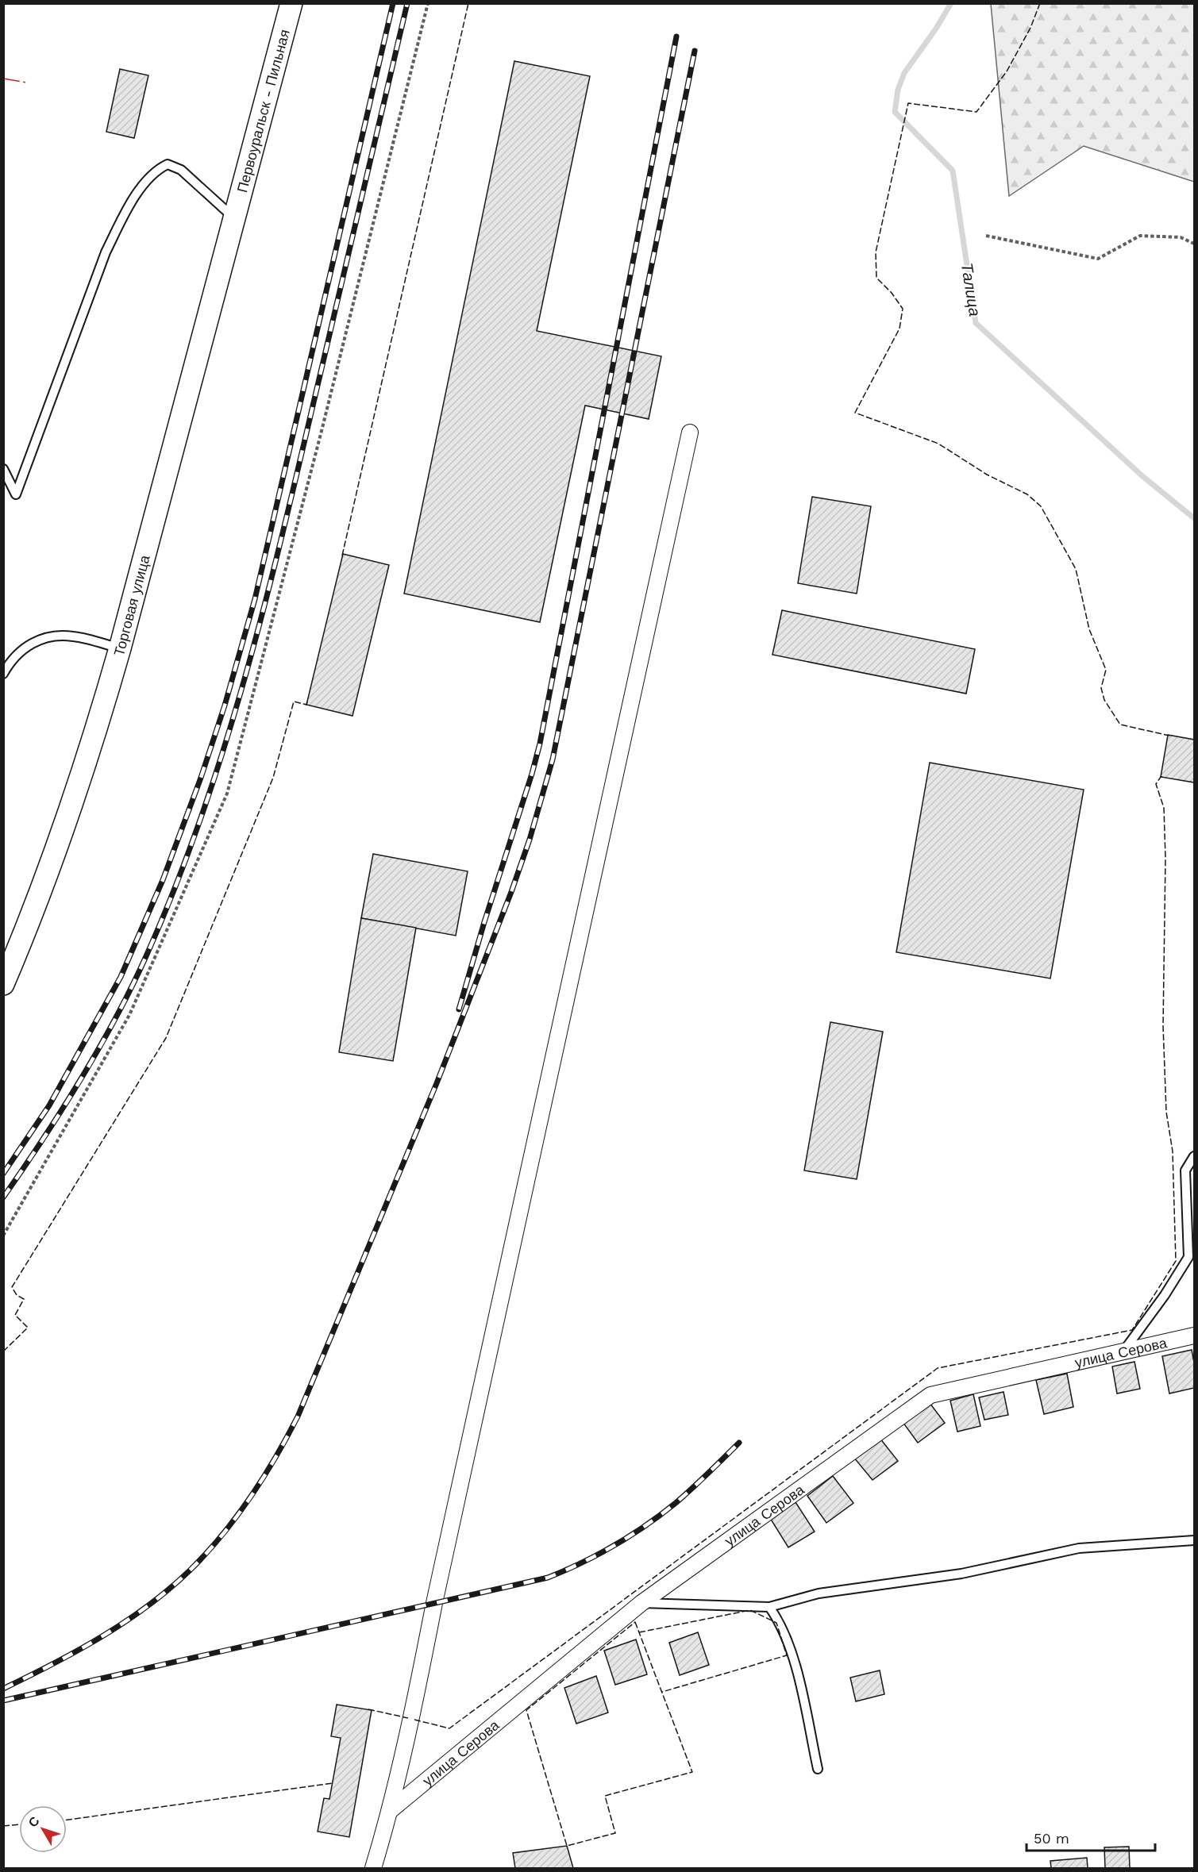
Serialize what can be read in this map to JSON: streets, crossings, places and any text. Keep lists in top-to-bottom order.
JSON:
{
  "streets": {
    "street": ["Первоуральск - Пильная", "Торговая улица", "улица Серова"]
  },
  "crossings": [
    ["Первоуральск - Пильная", "Торговая улица"]
  ],
  "water": ["Талица"],
  "scale_bar": "50 m",
  "north": "top left"
}
